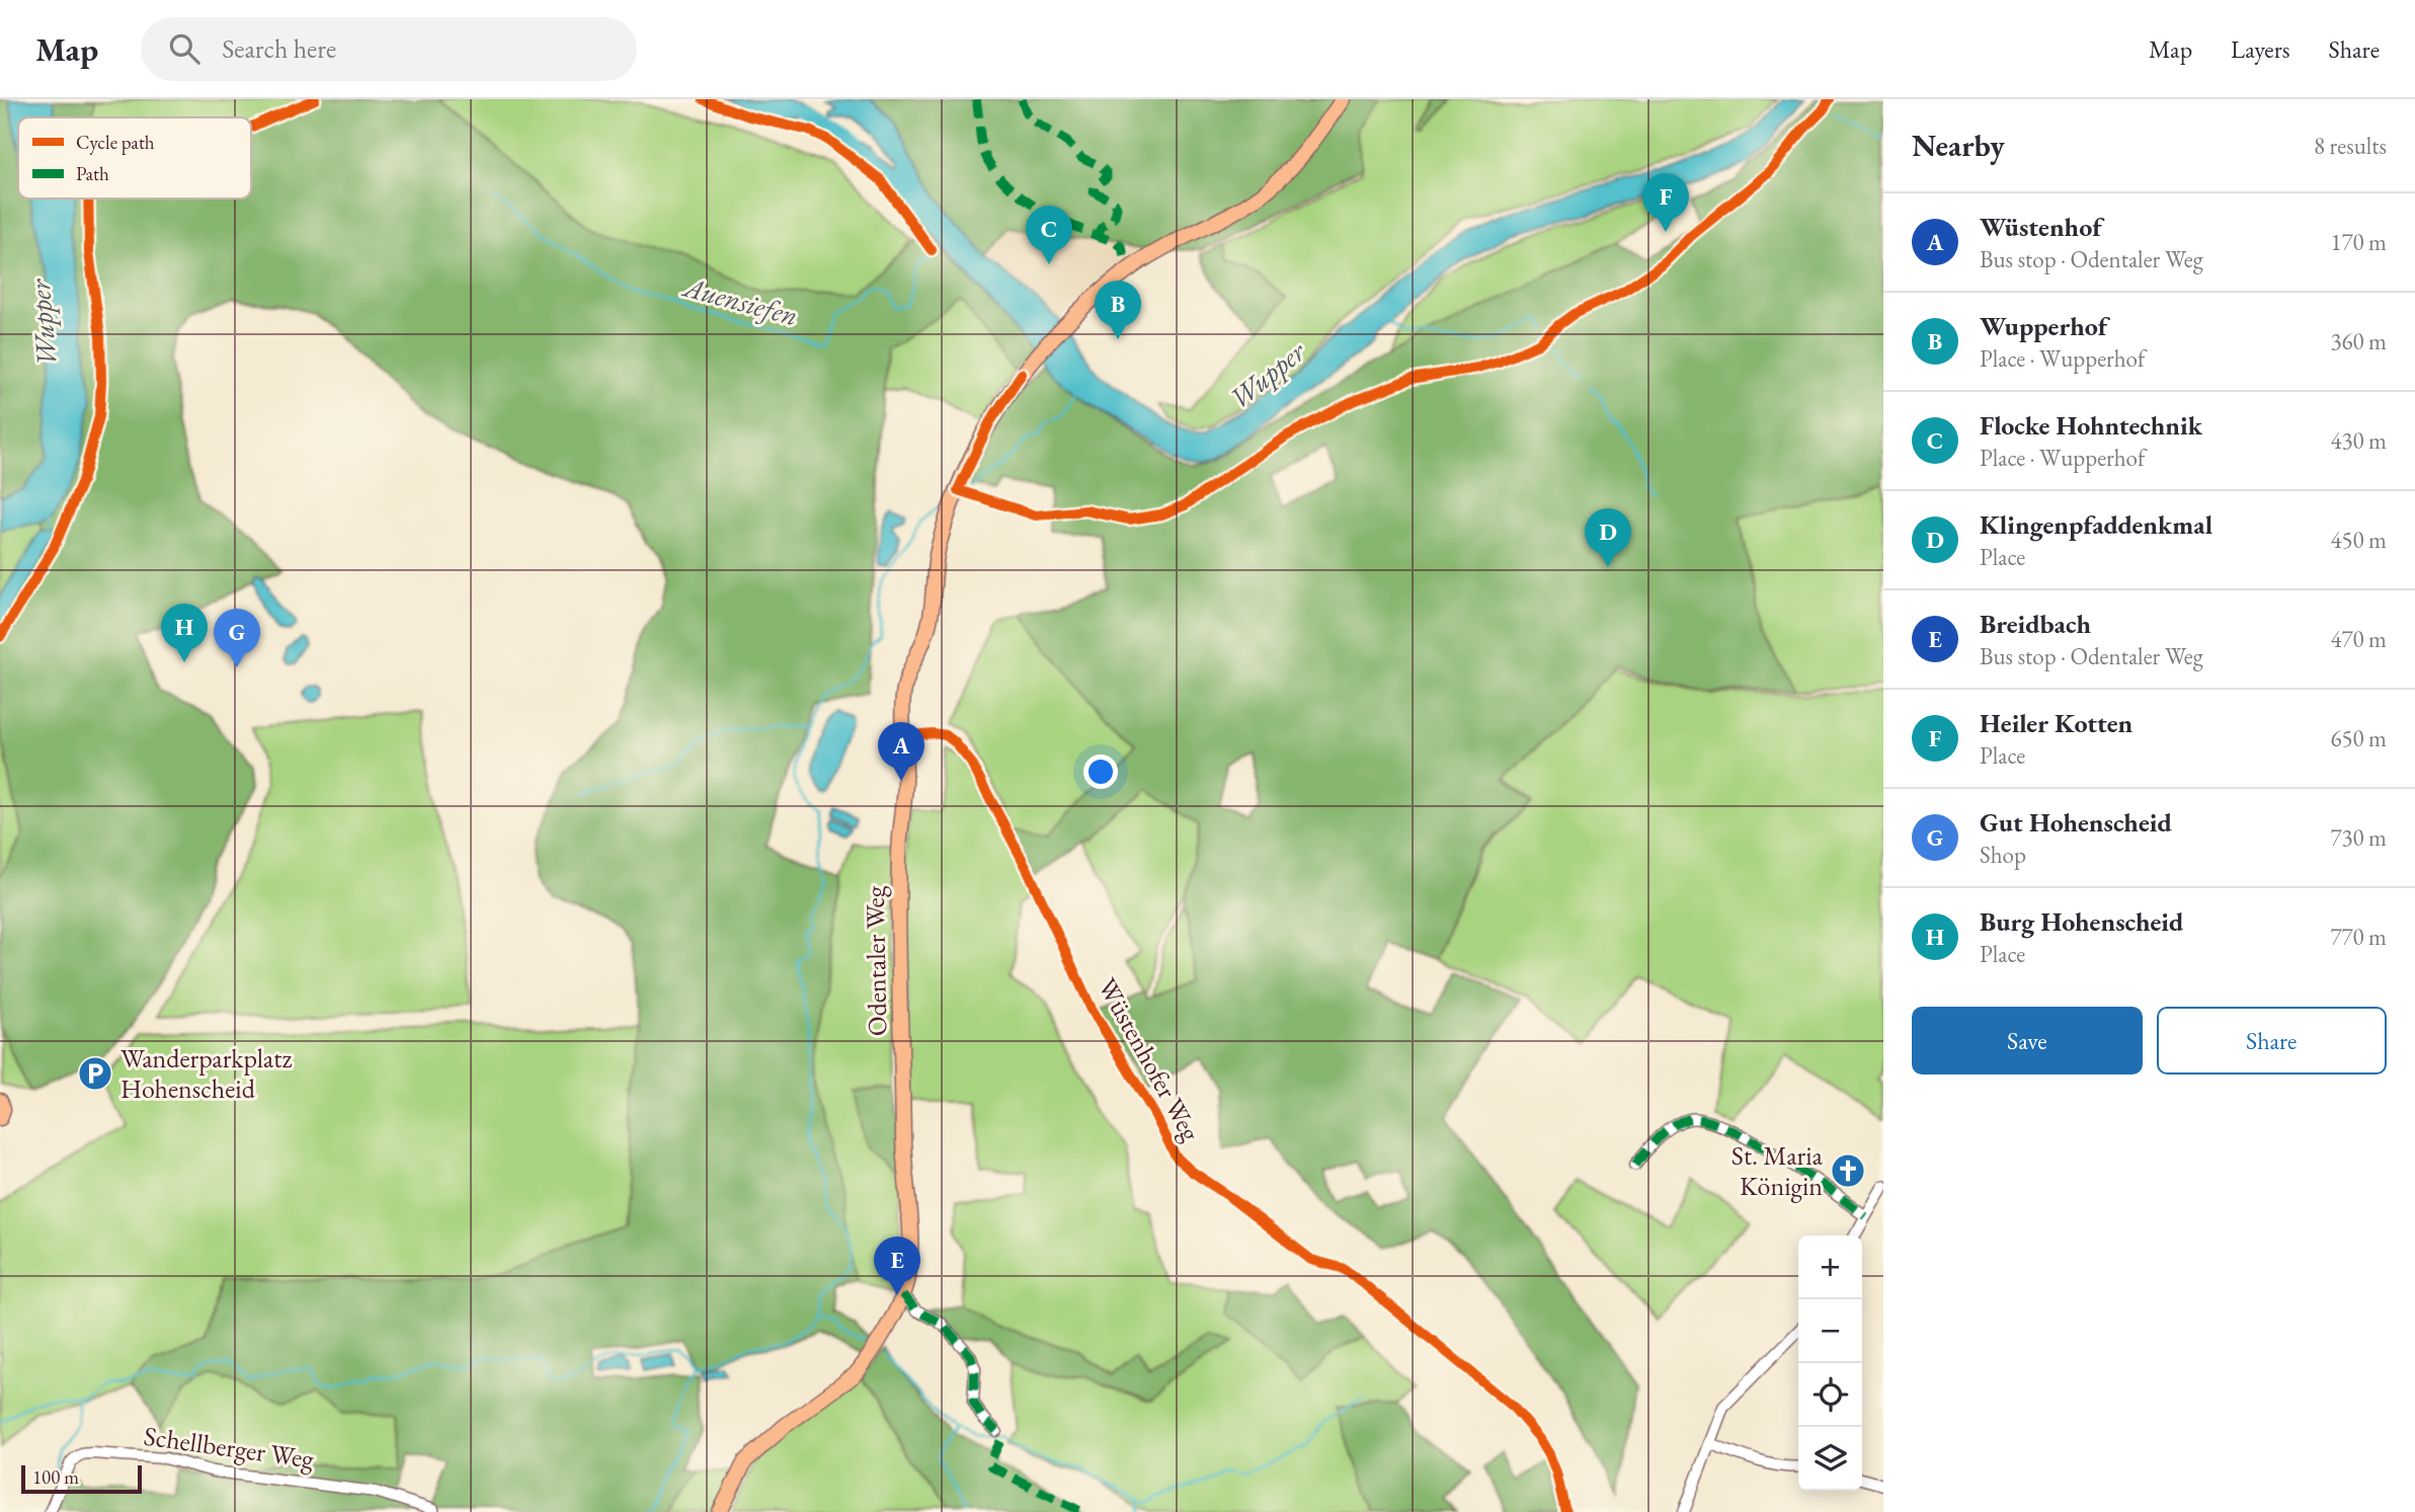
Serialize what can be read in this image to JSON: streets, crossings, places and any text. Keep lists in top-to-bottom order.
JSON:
{
  "streets": {
    "main road": ["Odentaler Weg"],
    "street": ["Wüstenhofer Weg", "Schellberger Weg"]
  },
  "crossings": [
    ["Odentaler Weg", "Wüstenhofer Weg"]
  ],
  "water": ["Auensiefen", "Wupper"],
  "places": {
    "parking": ["Wanderparkplatz Hohenscheid"],
    "church": ["St. Maria Königin"]
  },
  "legend": ["Cycle path", "Path"],
  "scale_bar": "100 m",
  "page": {
    "header": "Map",
    "search": "Search here",
    "nav": ["Map", "Layers", "Share"],
    "heading": ["Nearby", "8 results"],
    "pins": [
      "F",
      "C",
      "B",
      "D",
      "H",
      "G",
      "A",
      "E"
    ],
    "list": [
      {
        "mark": "A",
        "name": "Wüstenhof",
        "note": "Bus stop · Odentaler Weg",
        "value": "170 m"
      },
      {
        "mark": "B",
        "name": "Wupperhof",
        "note": "Place · Wupperhof",
        "value": "360 m"
      },
      {
        "mark": "C",
        "name": "Flocke Hohntechnik",
        "note": "Place · Wupperhof",
        "value": "430 m"
      },
      {
        "mark": "D",
        "name": "Klingenpfaddenkmal",
        "note": "Place",
        "value": "450 m"
      },
      {
        "mark": "E",
        "name": "Breidbach",
        "note": "Bus stop · Odentaler Weg",
        "value": "470 m"
      },
      {
        "mark": "F",
        "name": "Heiler Kotten",
        "note": "Place",
        "value": "650 m"
      },
      {
        "mark": "G",
        "name": "Gut Hohenscheid",
        "note": "Shop",
        "value": "730 m"
      },
      {
        "mark": "H",
        "name": "Burg Hohenscheid",
        "note": "Place",
        "value": "770 m"
      }
    ],
    "buttons": ["Save", "Share"],
    "map_buttons": ["+", "−"],
    "scale": "100 m"
  }
}
